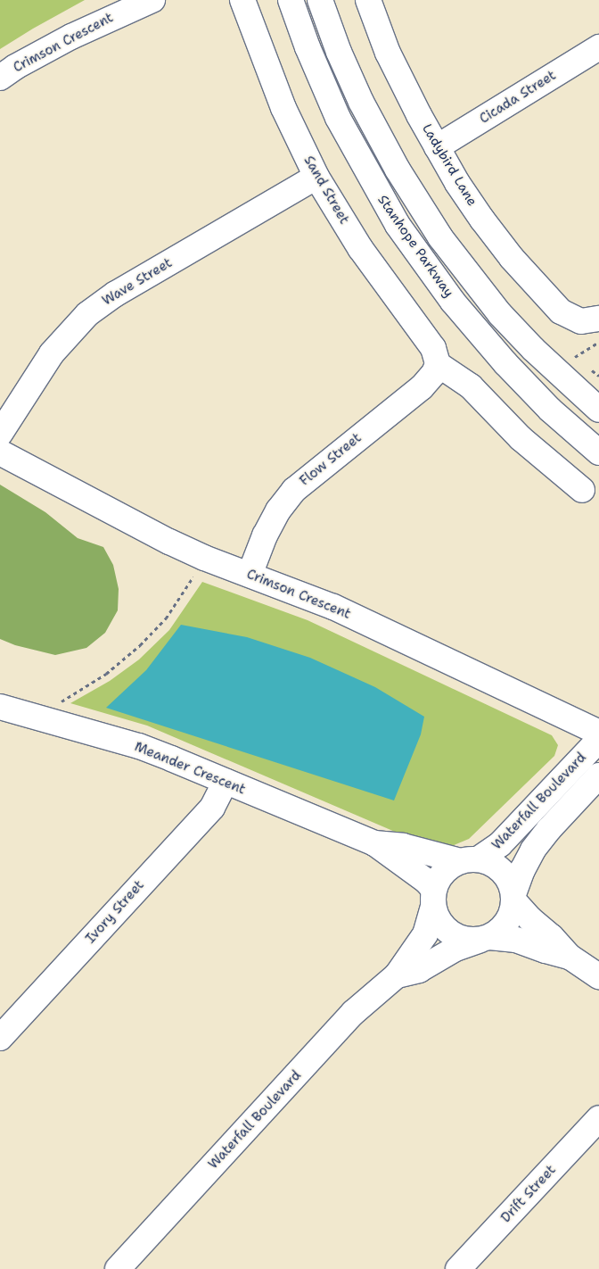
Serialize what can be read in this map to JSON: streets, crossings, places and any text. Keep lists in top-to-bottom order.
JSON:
{
  "streets": {
    "street": [
      "Crimson Crescent",
      "Cicada Street",
      "Ladybird Lane",
      "Sand Street",
      "Stanhope Parkway",
      "Wave Street",
      "Flow Street",
      "Meander Crescent",
      "Waterfall Boulevard",
      "Ivory Street",
      "Drift Street"
    ]
  },
  "crossings": [
    ["Crimson Crescent", "Flow Street"],
    ["Cicada Street", "Ladybird Lane"],
    ["Sand Street", "Wave Street"],
    ["Sand Street", "Flow Street"],
    ["Meander Crescent", "Waterfall Boulevard"],
    ["Meander Crescent", "Ivory Street"]
  ]
}
